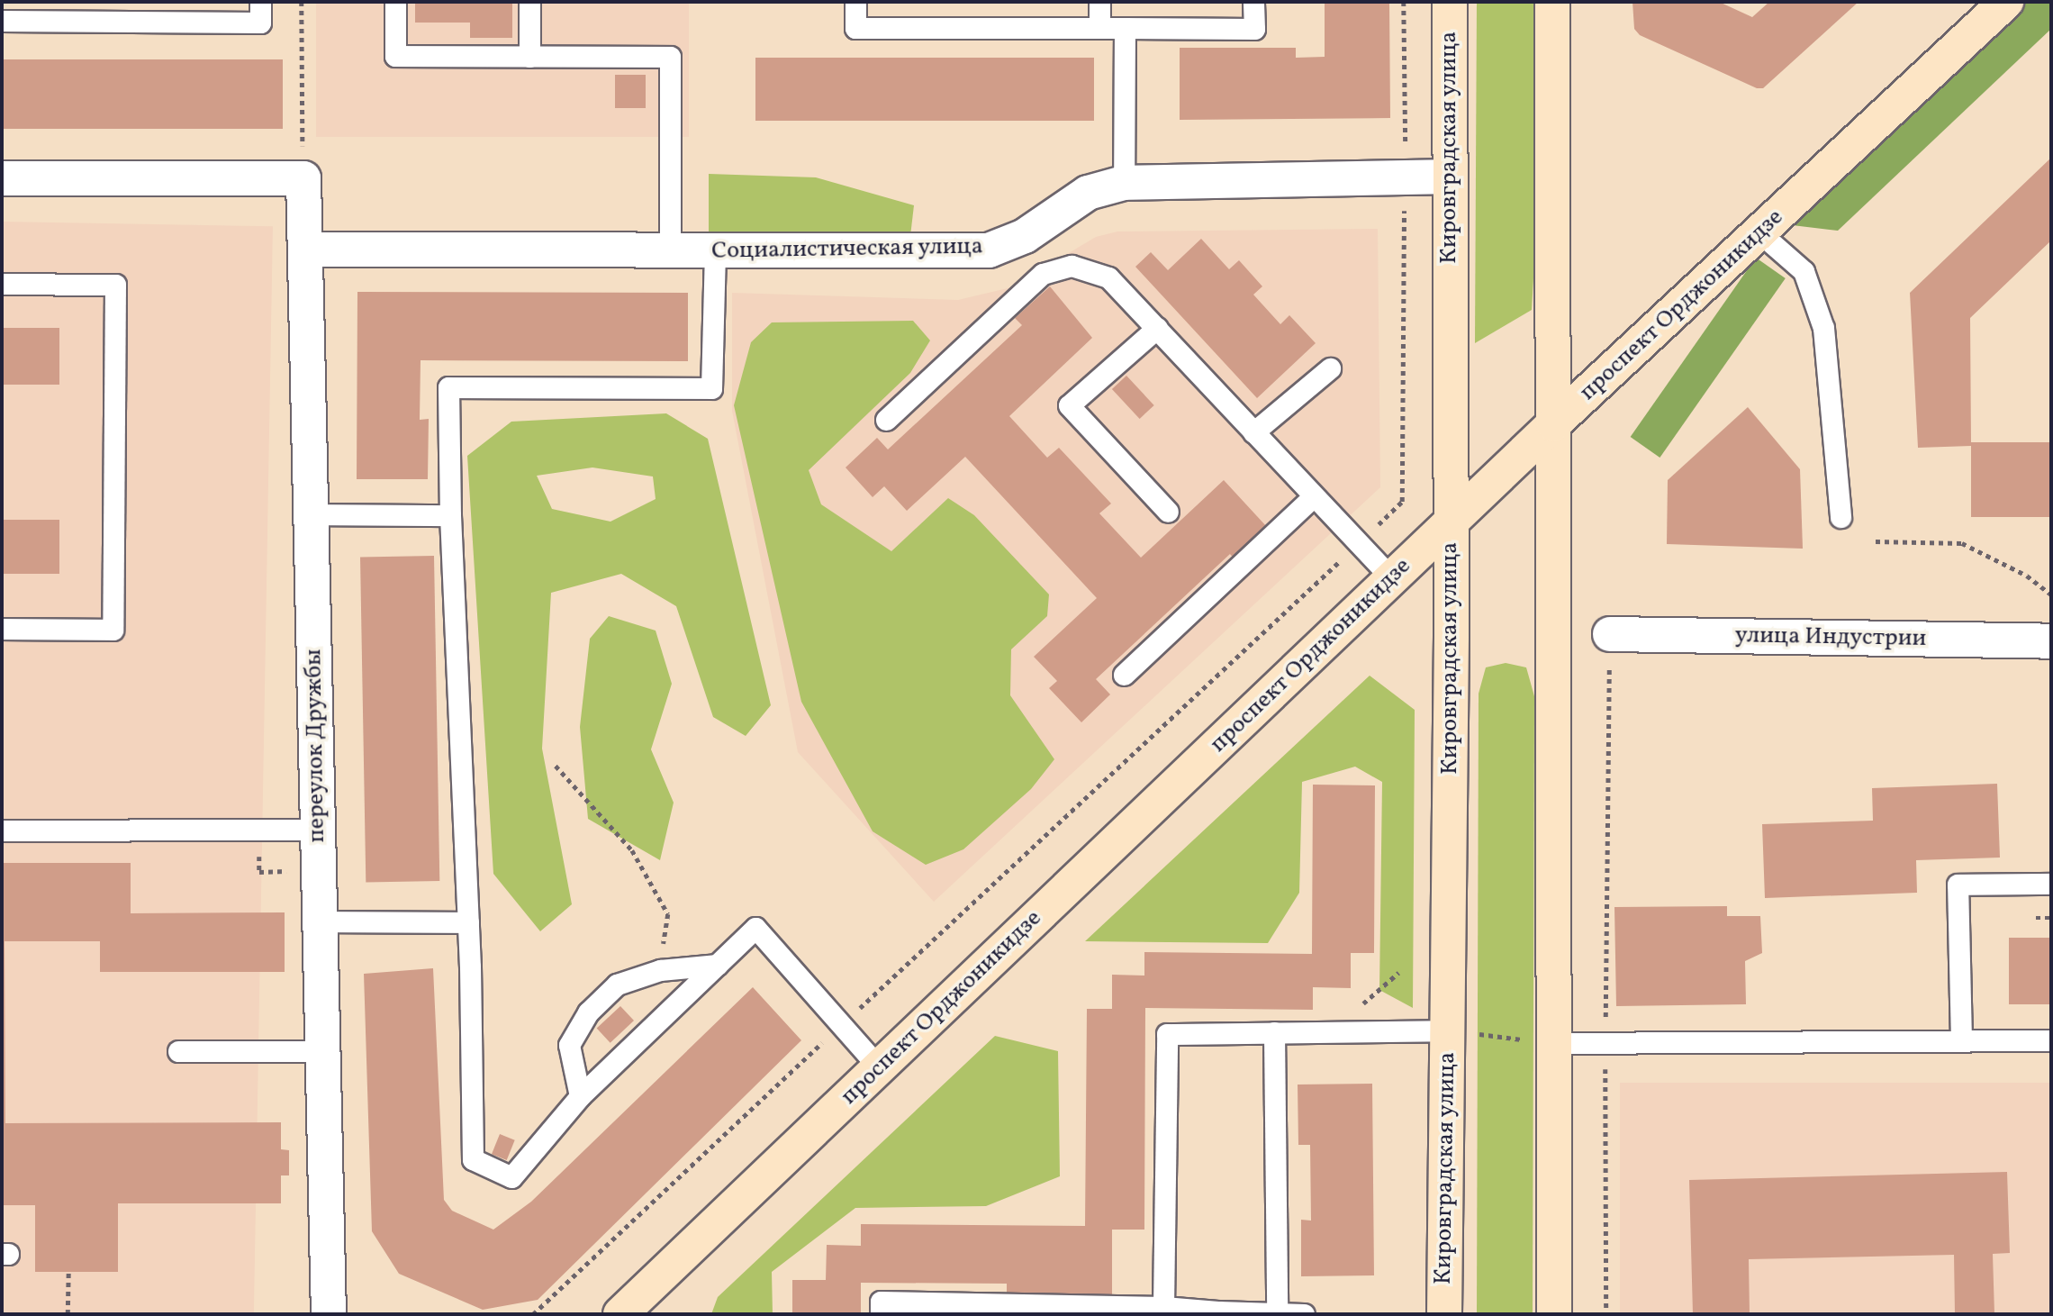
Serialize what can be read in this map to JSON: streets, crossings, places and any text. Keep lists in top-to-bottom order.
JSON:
{
  "streets": {
    "main road": ["Кировградская улица", "проспект Орджоникидзе"],
    "street": ["Социалистическая улица", "улица Индустрии", "переулок Дружбы"]
  },
  "crossings": [
    ["Кировградская улица", "Социалистическая улица"],
    ["Кировградская улица", "проспект Орджоникидзе"],
    ["Социалистическая улица", "переулок Дружбы"]
  ]
}
